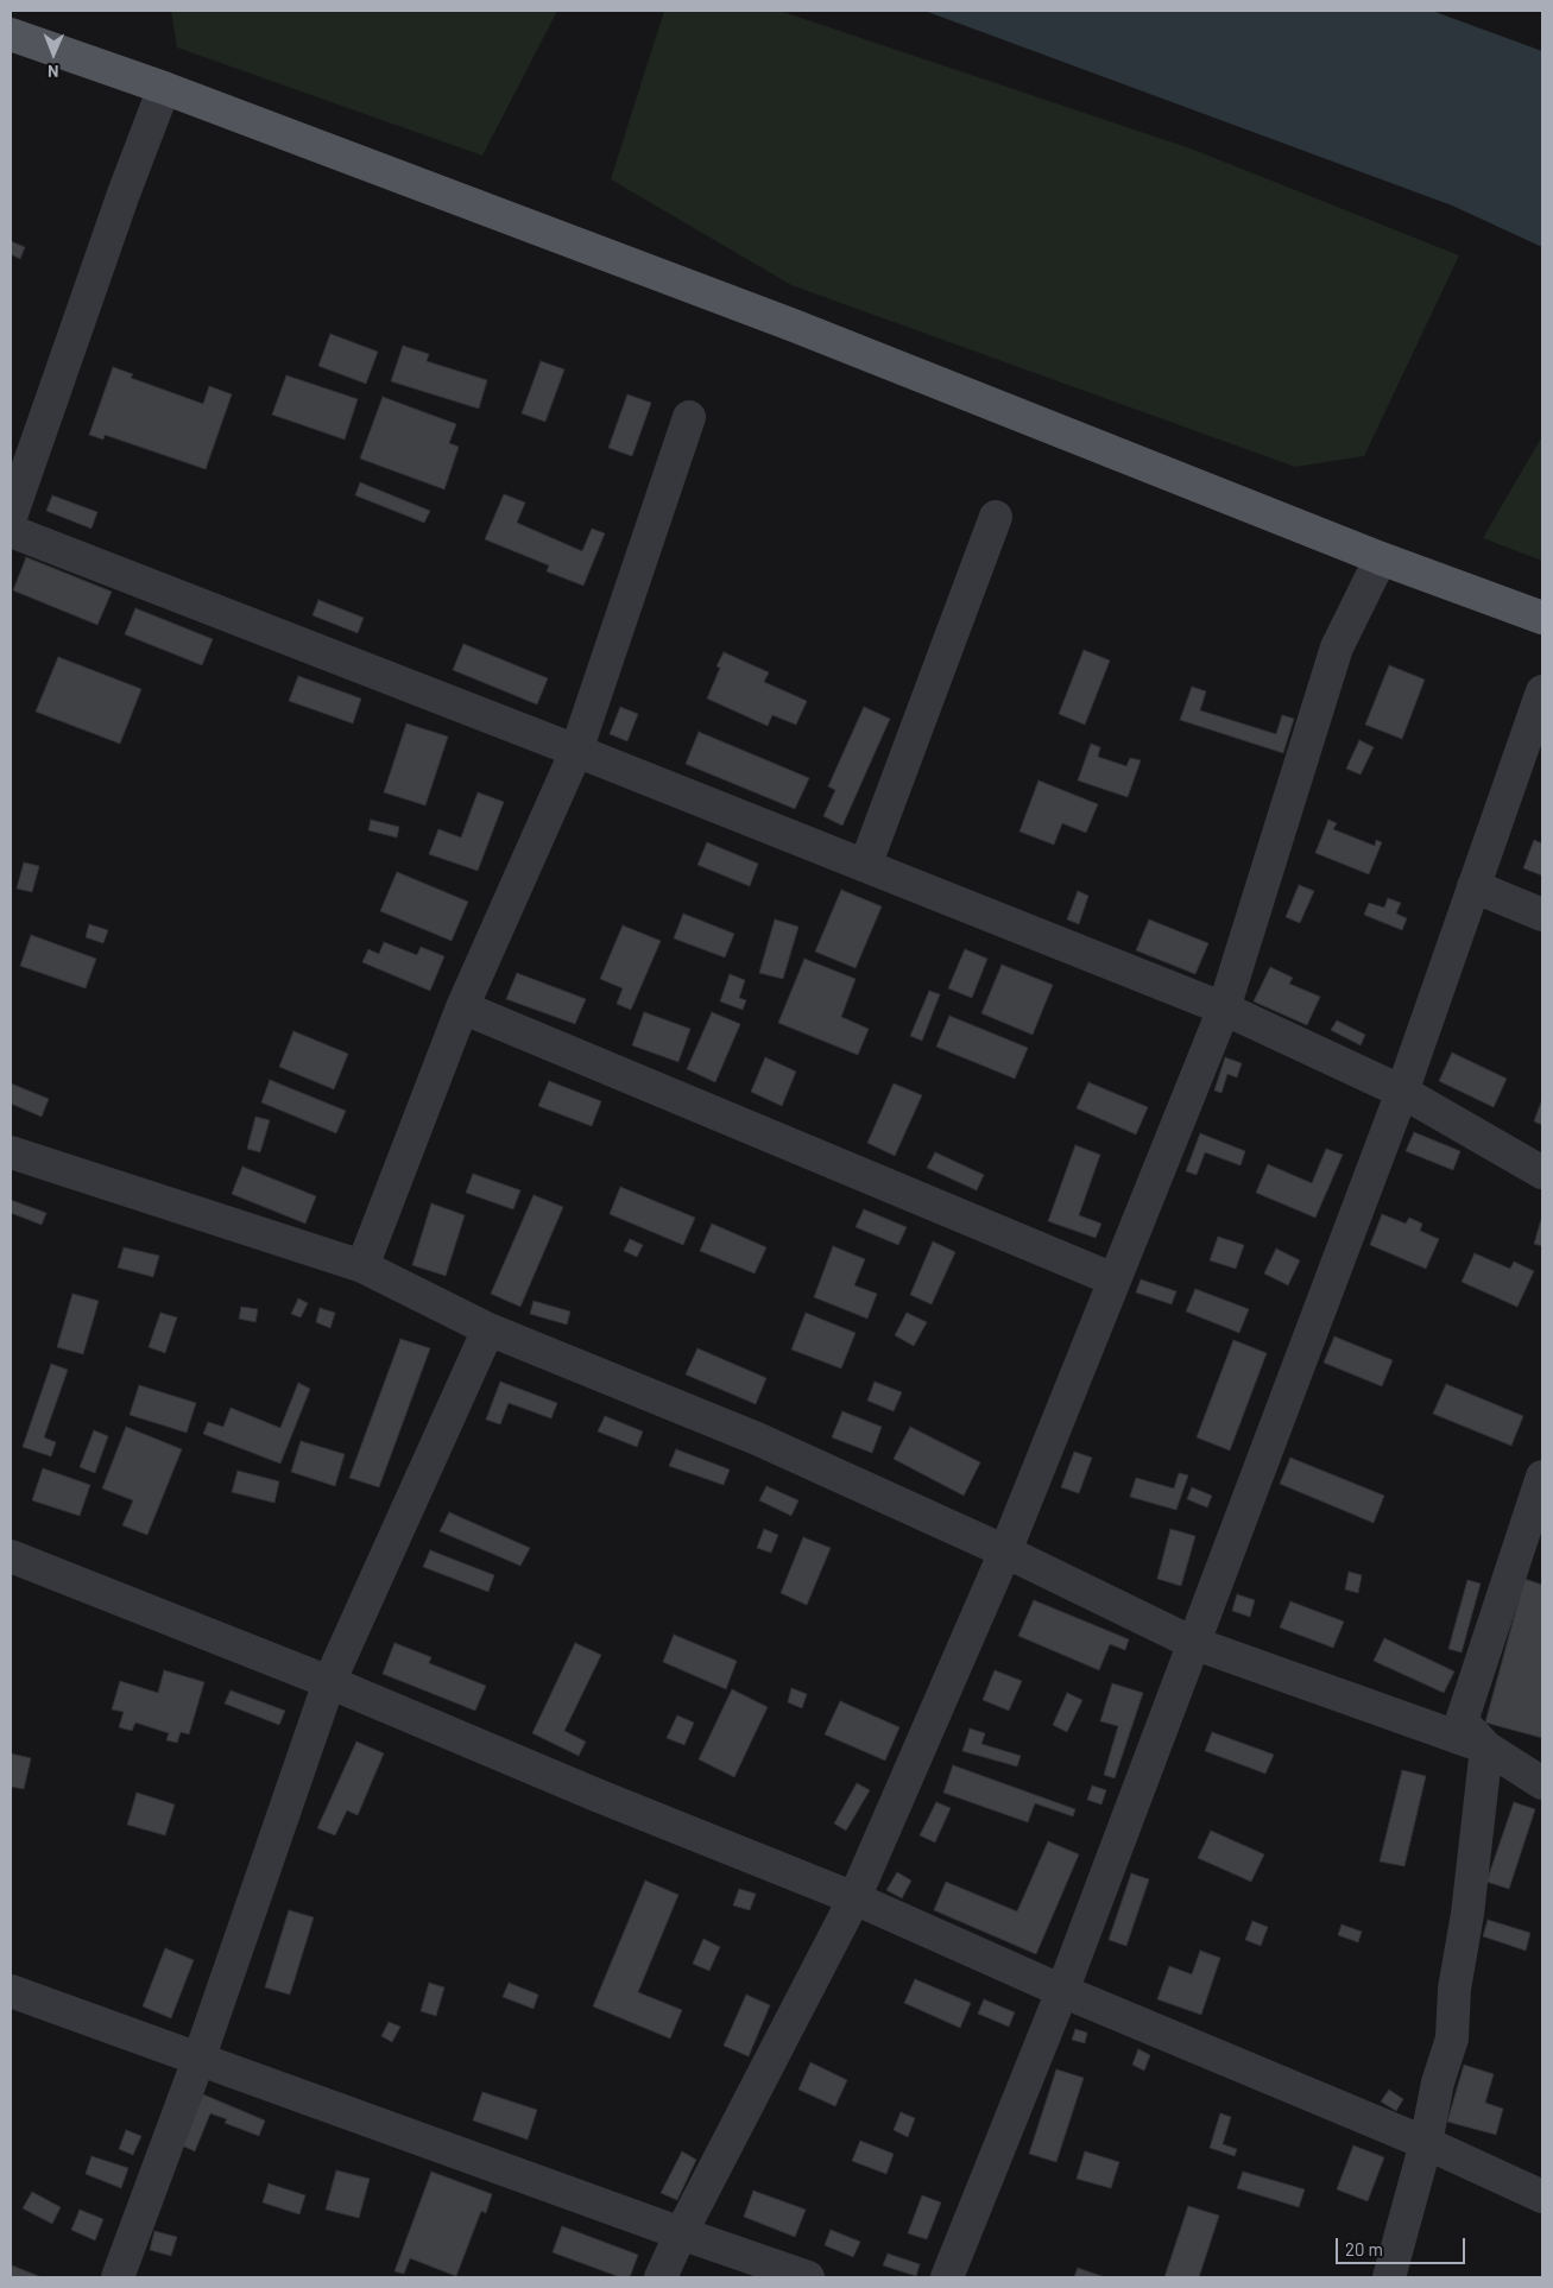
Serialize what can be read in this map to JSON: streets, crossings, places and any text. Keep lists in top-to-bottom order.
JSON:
{
  "scale_bar": "20 m",
  "north": "bottom"
}
